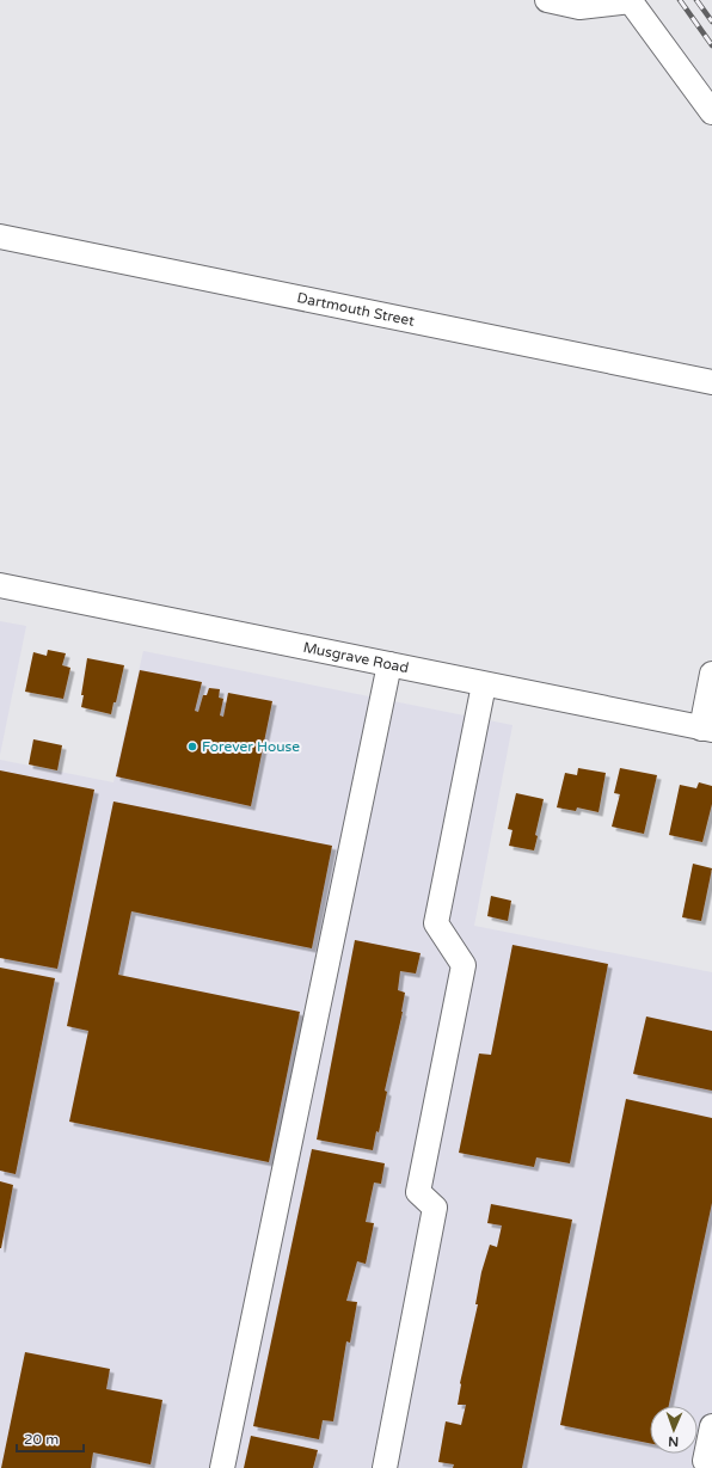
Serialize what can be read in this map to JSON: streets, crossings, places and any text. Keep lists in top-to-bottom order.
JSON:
{
  "streets": {
    "street": ["Dartmouth Street", "Musgrave Road"]
  },
  "places": ["Forever House"],
  "scale_bar": "20 m",
  "north": "bottom"
}
